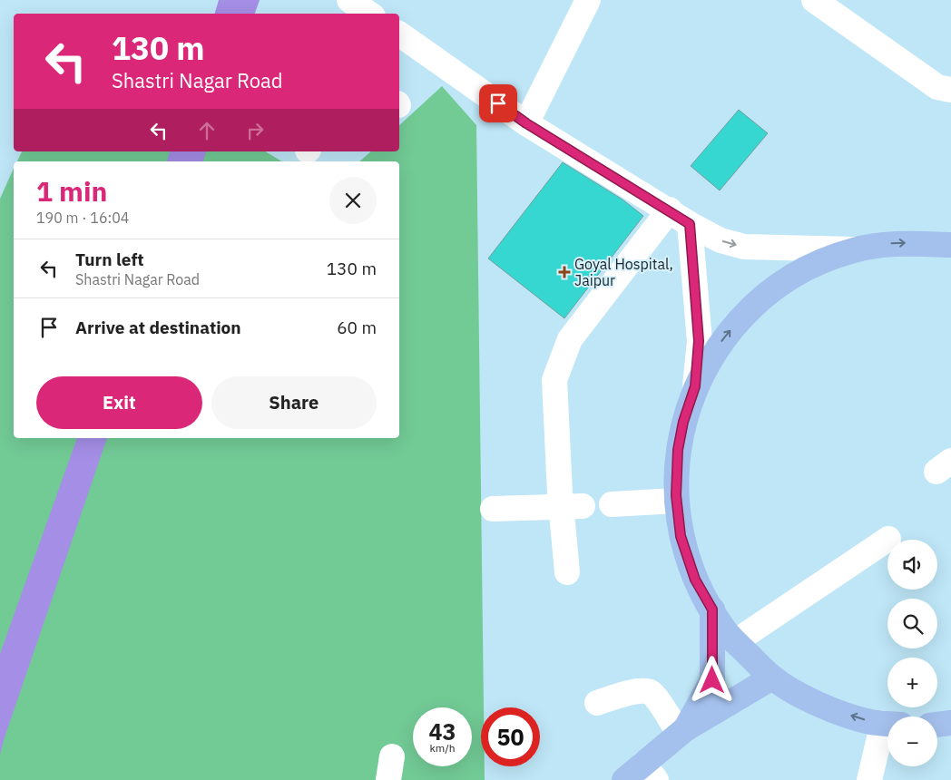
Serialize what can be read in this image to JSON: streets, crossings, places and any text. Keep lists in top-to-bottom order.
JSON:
{
  "places": {
    "health": ["Goyal Hospital, Jaipur"]
  },
  "page": {
    "turn": ["130 m", "Shastri Nagar Road"],
    "heading": ["1 min", "190 m · 16:04"],
    "list": [
      {
        "name": "Turn left",
        "note": "Shastri Nagar Road",
        "value": "130 m"
      },
      {
        "name": "Arrive at destination",
        "value": "60 m"
      }
    ],
    "buttons": ["Exit", "Share"],
    "map_buttons": ["+", "−"],
    "speed": "43 km/h",
    "limit": "50"
  }
}
